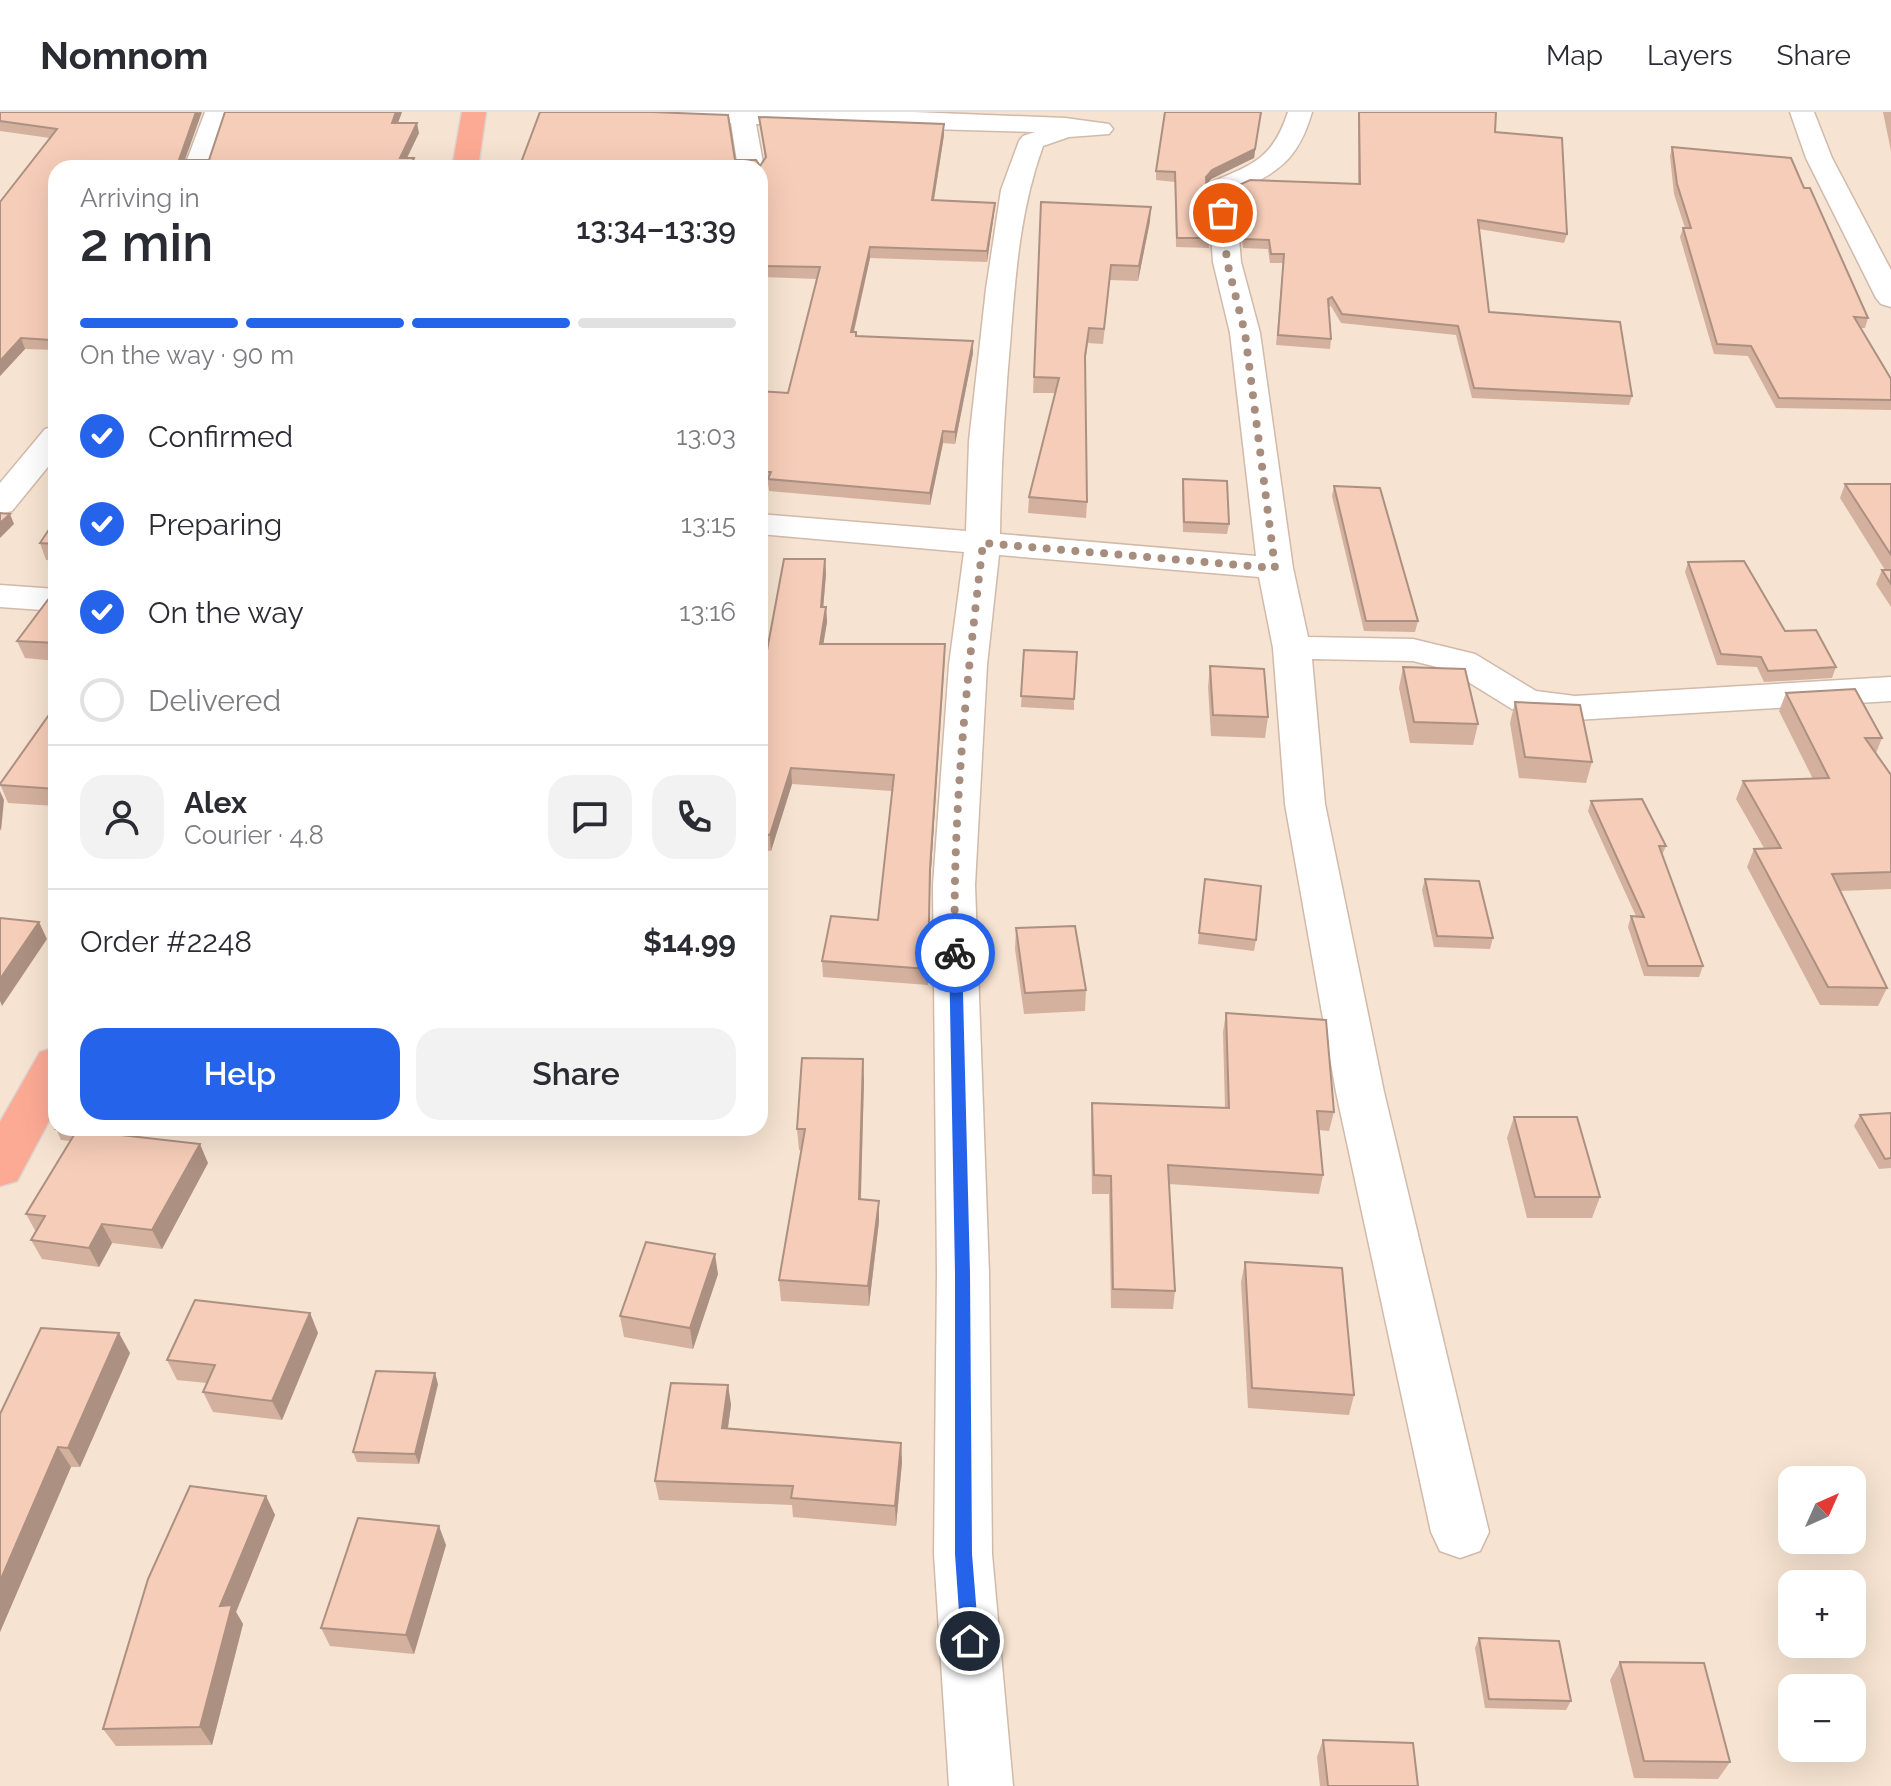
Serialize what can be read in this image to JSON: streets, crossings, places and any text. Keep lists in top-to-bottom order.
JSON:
{
  "north": "top right",
  "page": {
    "header": "Nomnom",
    "nav": ["Map", "Layers", "Share"],
    "heading": ["2 min", "Arriving in", "13:34–13:39"],
    "panel": [
      "Alex",
      "Courier · 4.8",
      "Order #2248",
      "$14.99"
    ],
    "bar": "On the way · 90 m",
    "list": [
      ["Confirmed", "13:03"],
      ["Preparing", "13:15"],
      ["On the way", "13:16"],
      "Delivered"
    ],
    "buttons": ["Help", "Share"],
    "map_buttons": ["+", "−"]
  }
}
